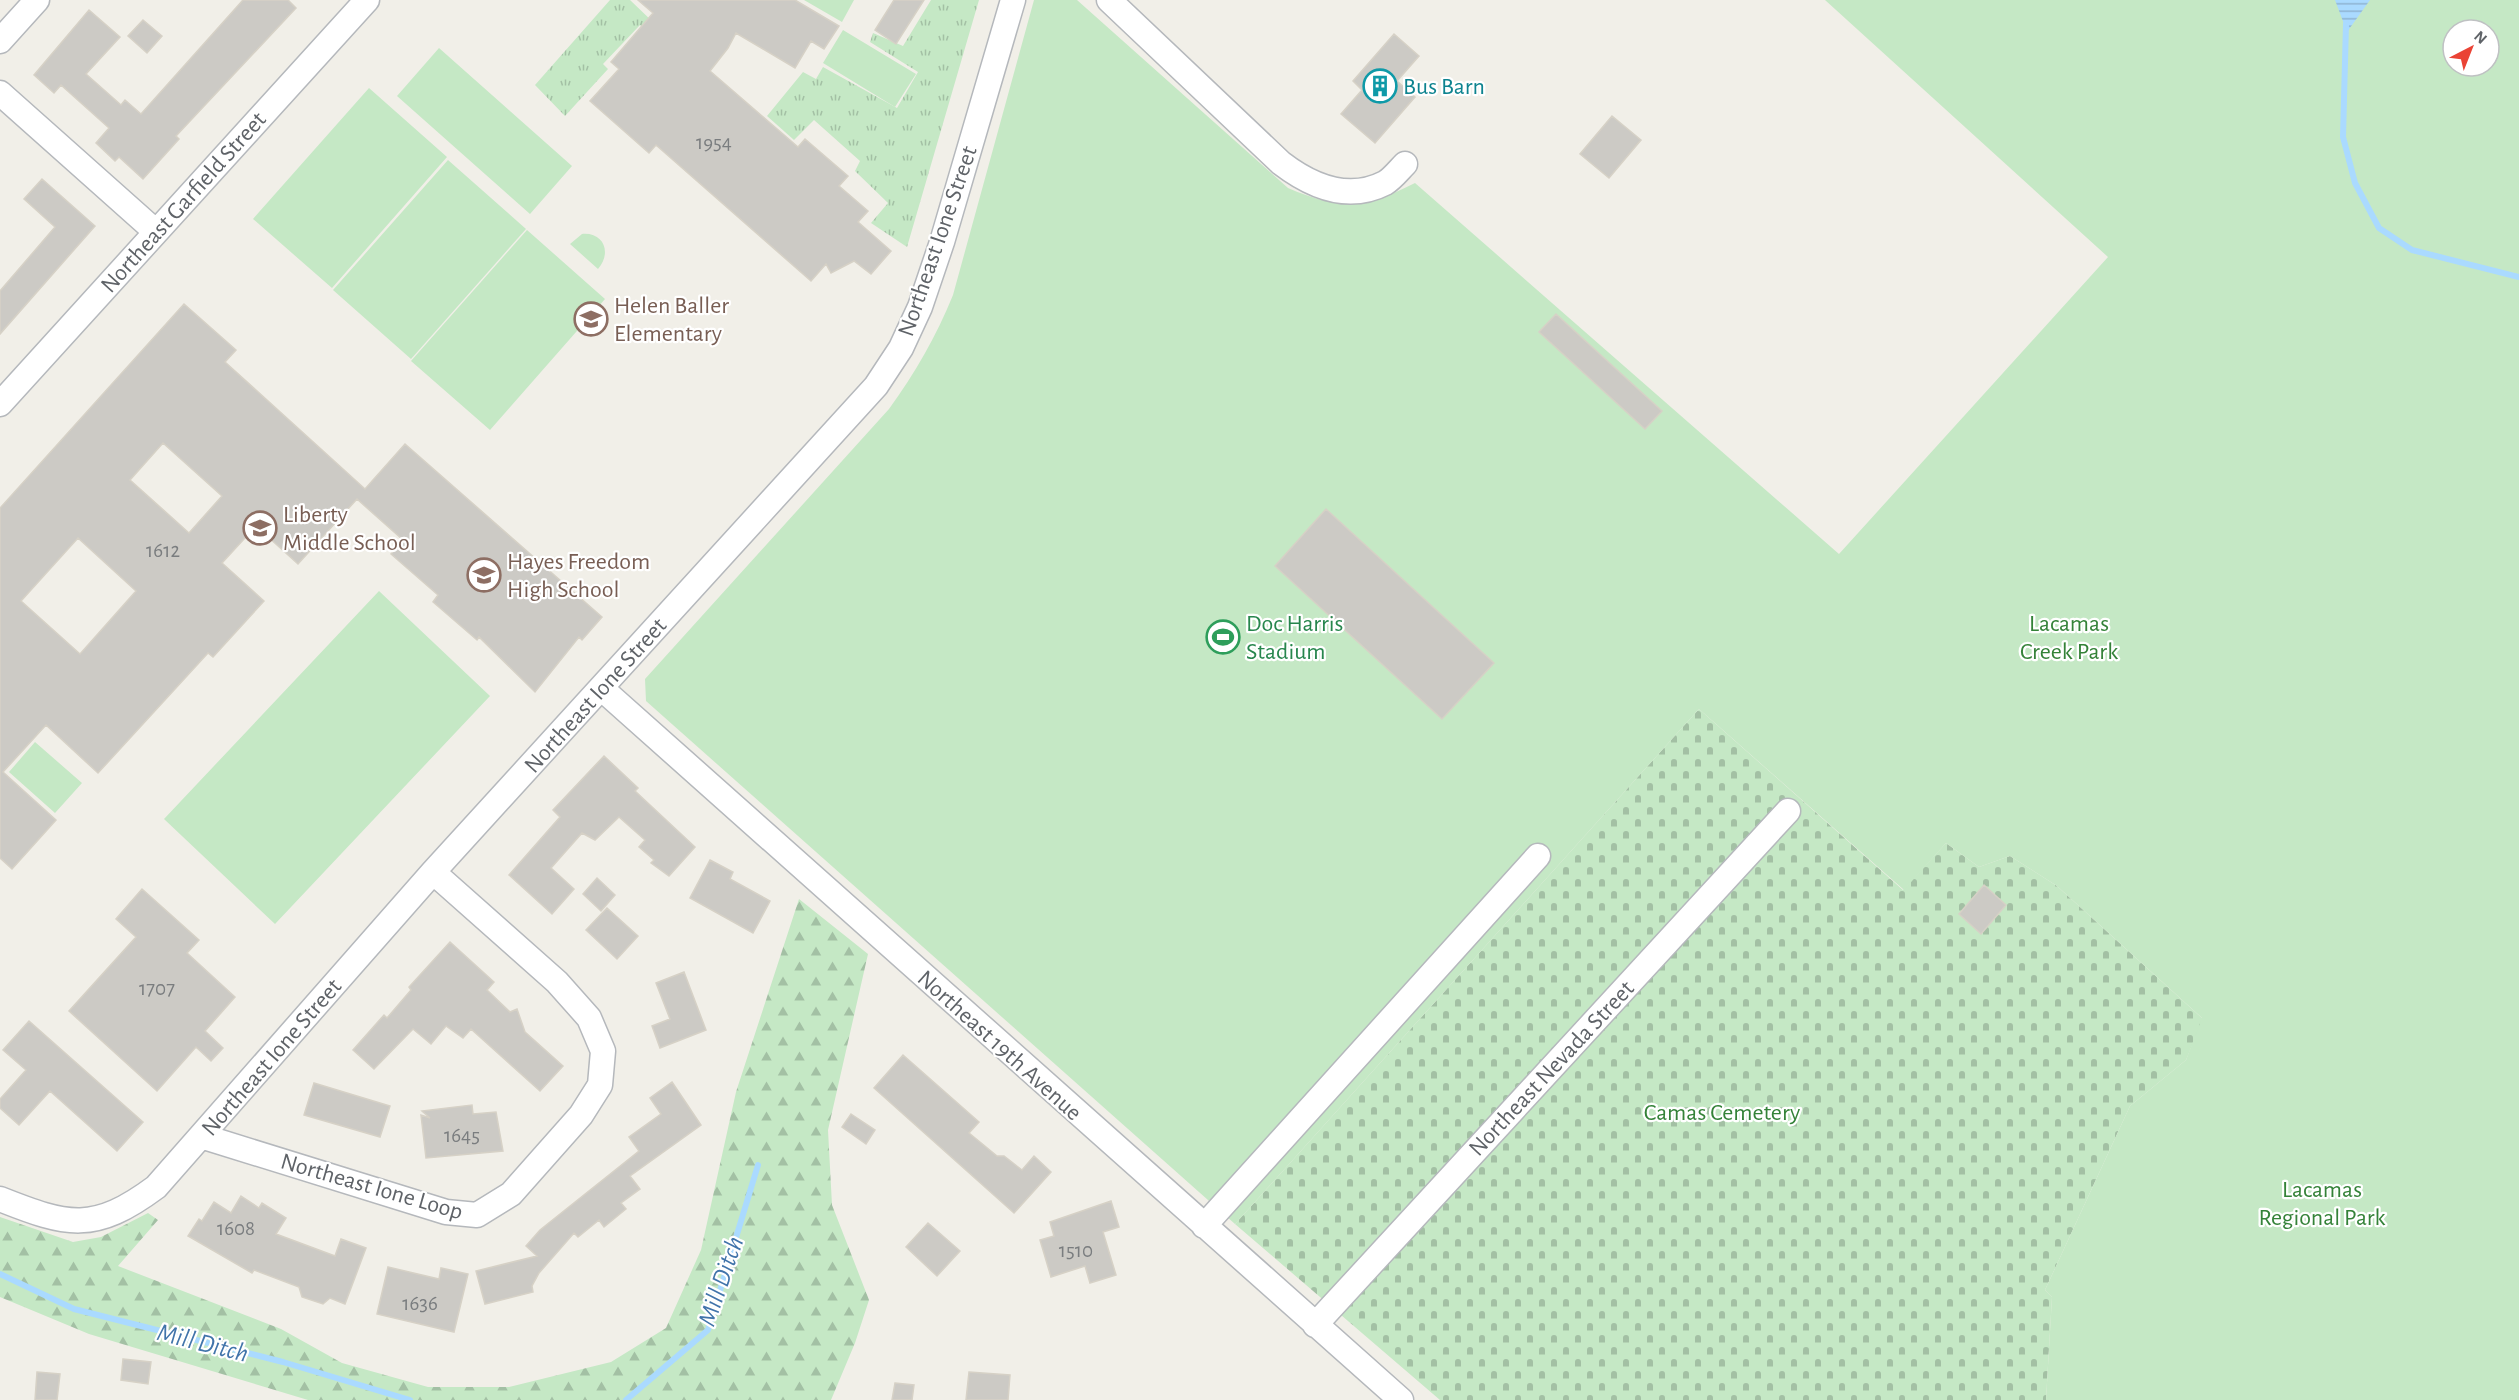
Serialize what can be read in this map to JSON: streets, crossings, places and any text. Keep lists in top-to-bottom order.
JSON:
{
  "streets": {
    "street": [
      "Northeast Garfield Street",
      "Northeast Ione Street",
      "Northeast 19th Avenue",
      "Northeast Nevada Street",
      "Northeast Ione Loop"
    ]
  },
  "crossings": [
    ["Northeast Ione Street", "Northeast 19th Avenue"],
    ["Northeast Ione Street", "Northeast Ione Loop"],
    ["Northeast 19th Avenue", "Northeast Nevada Street"]
  ],
  "water": ["Mill Ditch"],
  "parks": ["Lacamas Creek Park", "Camas Cemetery", "Lacamas Regional Park"],
  "places": {
    "building": ["Bus Barn"],
    "school or university": ["Helen Baller Elementary", "Liberty Middle School", "Hayes Freedom High School"],
    "sports": ["Doc Harris Stadium"]
  },
  "house_numbers": [
    "1954",
    "1612",
    "1707",
    "1645",
    "1608",
    "1510",
    "1636"
  ],
  "north": "top right"
}
